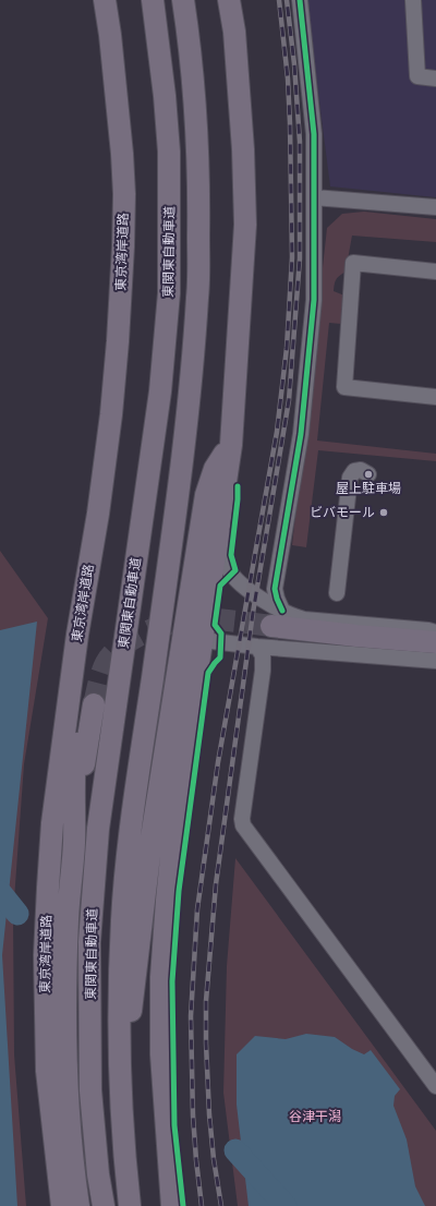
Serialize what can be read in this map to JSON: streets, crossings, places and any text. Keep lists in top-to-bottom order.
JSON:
{
  "streets": {
    "highway": ["東京湾岸道路", "東関東自動車道"]
  },
  "parks": ["谷津干潟"],
  "places": ["屋上駐車場", "ビバモール"]
}
